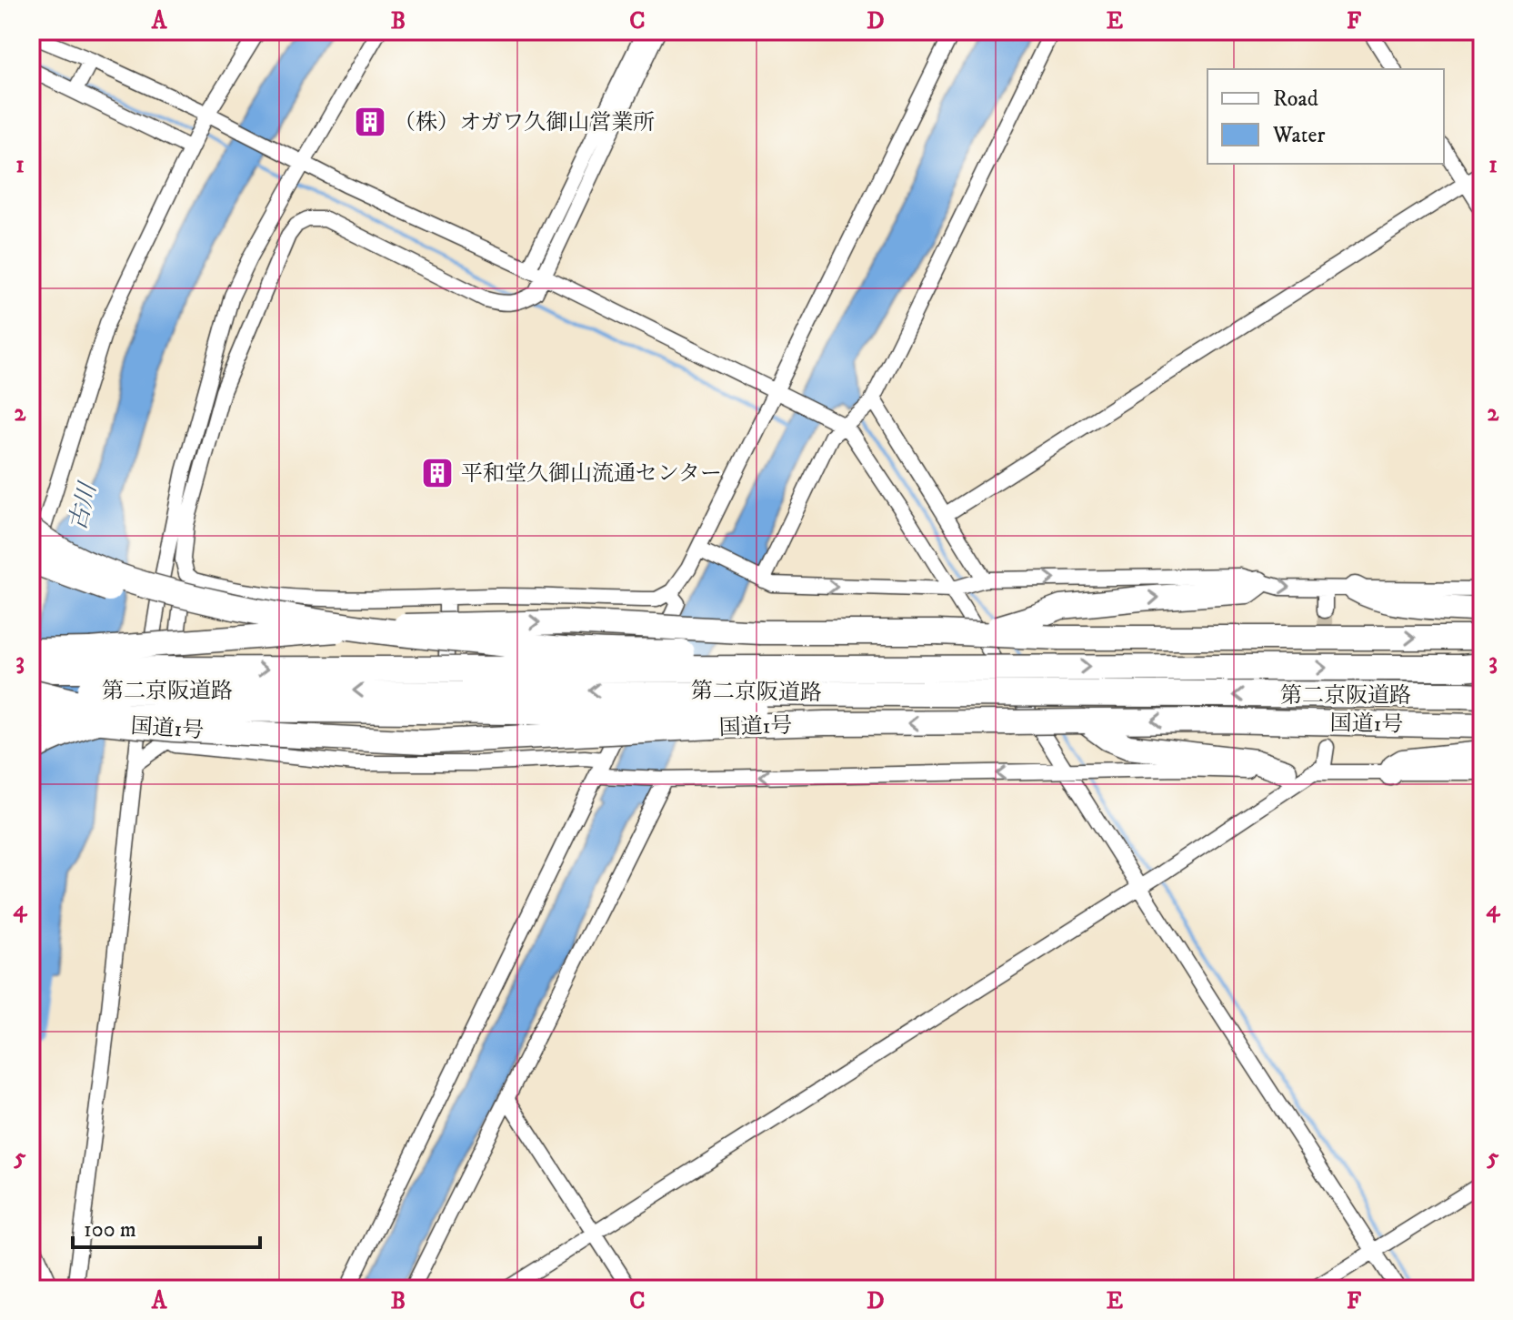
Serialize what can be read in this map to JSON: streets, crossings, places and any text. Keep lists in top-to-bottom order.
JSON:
{
  "streets": {
    "highway": ["第二京阪道路", "国道1号"]
  },
  "water": ["古川"],
  "places": {
    "building": ["（株）オガワ久御山営業所", "平和堂久御山流通センター"]
  },
  "legend": ["Road", "Water"],
  "scale_bar": "100 m",
  "grid": {
    "columns": [
      "A",
      "B",
      "C",
      "D",
      "E",
      "F"
    ],
    "rows": [
      "1",
      "2",
      "3",
      "4",
      "5"
    ]
  }
}
